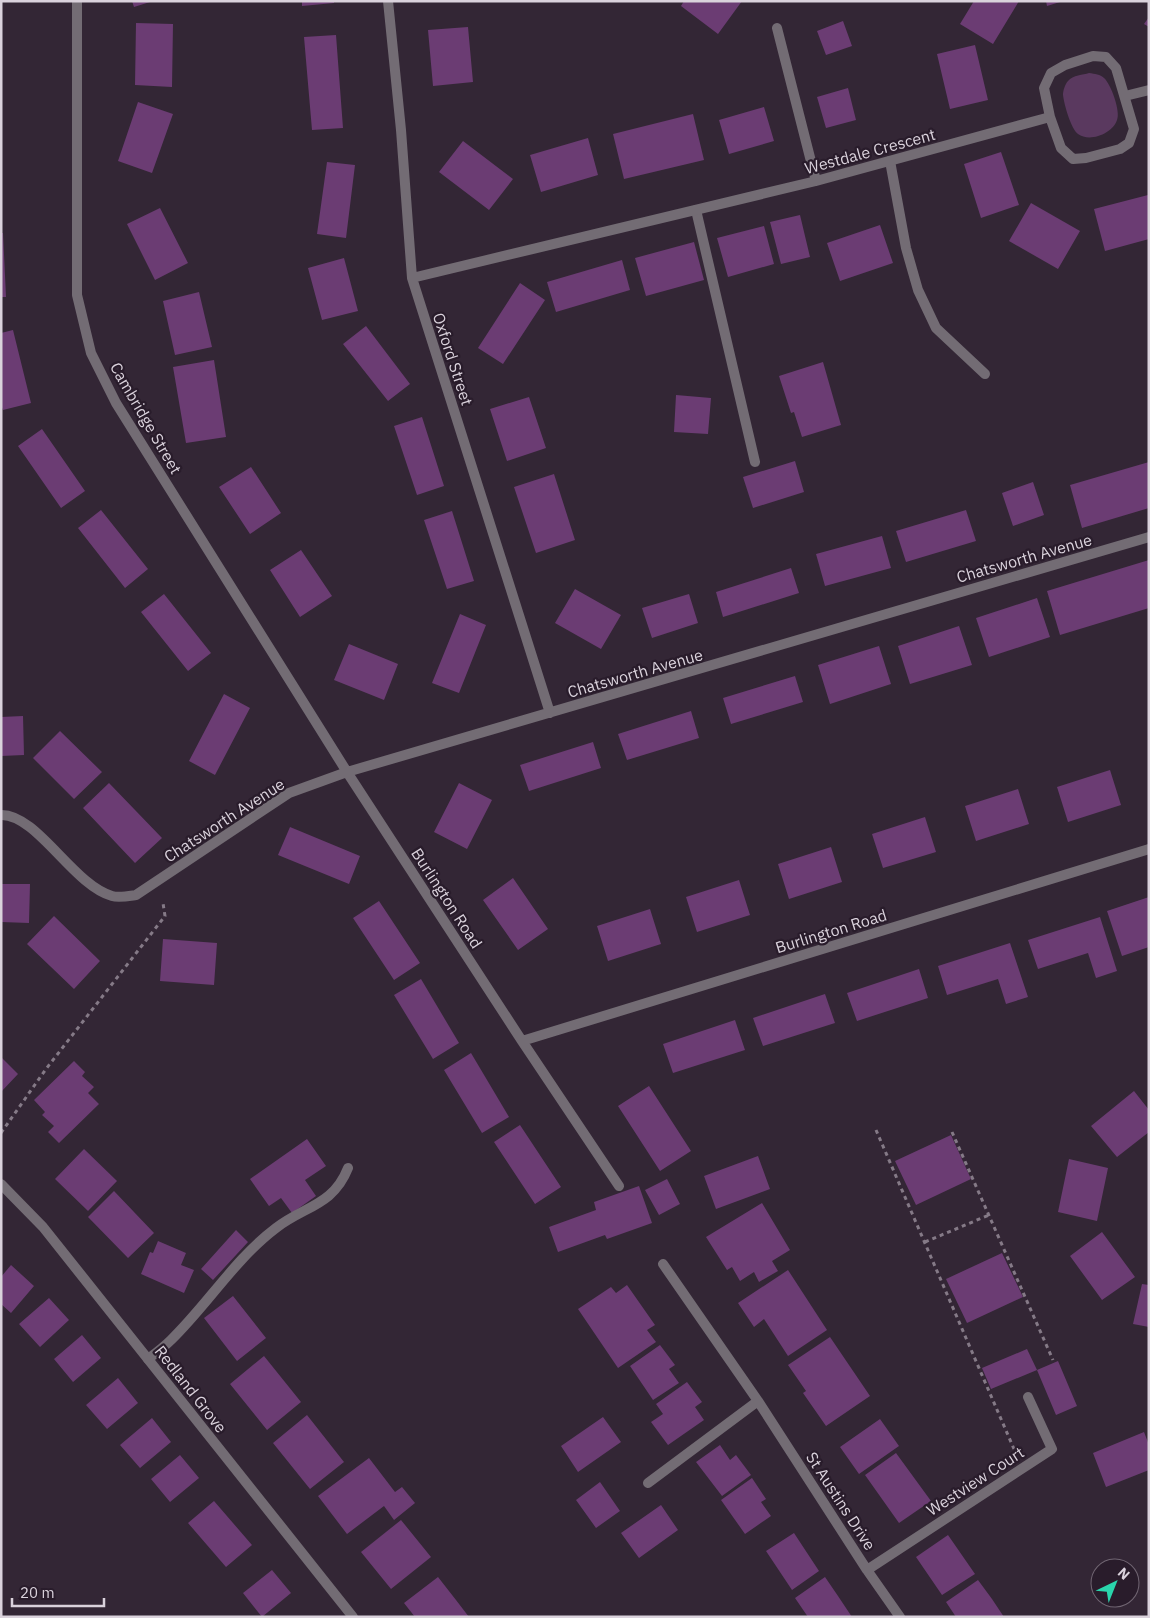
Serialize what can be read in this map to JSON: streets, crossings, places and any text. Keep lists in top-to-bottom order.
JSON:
{
  "streets": {
    "street": [
      "Westdale Crescent",
      "Oxford Street",
      "Cambridge Street",
      "Chatsworth Avenue",
      "Burlington Road",
      "Redland Grove",
      "Westview Court",
      "St Austins Drive"
    ]
  },
  "crossings": [
    ["Westdale Crescent", "Oxford Street"],
    ["Oxford Street", "Chatsworth Avenue"],
    ["Cambridge Street", "Chatsworth Avenue"],
    ["Cambridge Street", "Burlington Road"],
    ["Chatsworth Avenue", "Burlington Road"],
    ["Westview Court", "St Austins Drive"]
  ],
  "scale_bar": "20 m",
  "north": "top right"
}
